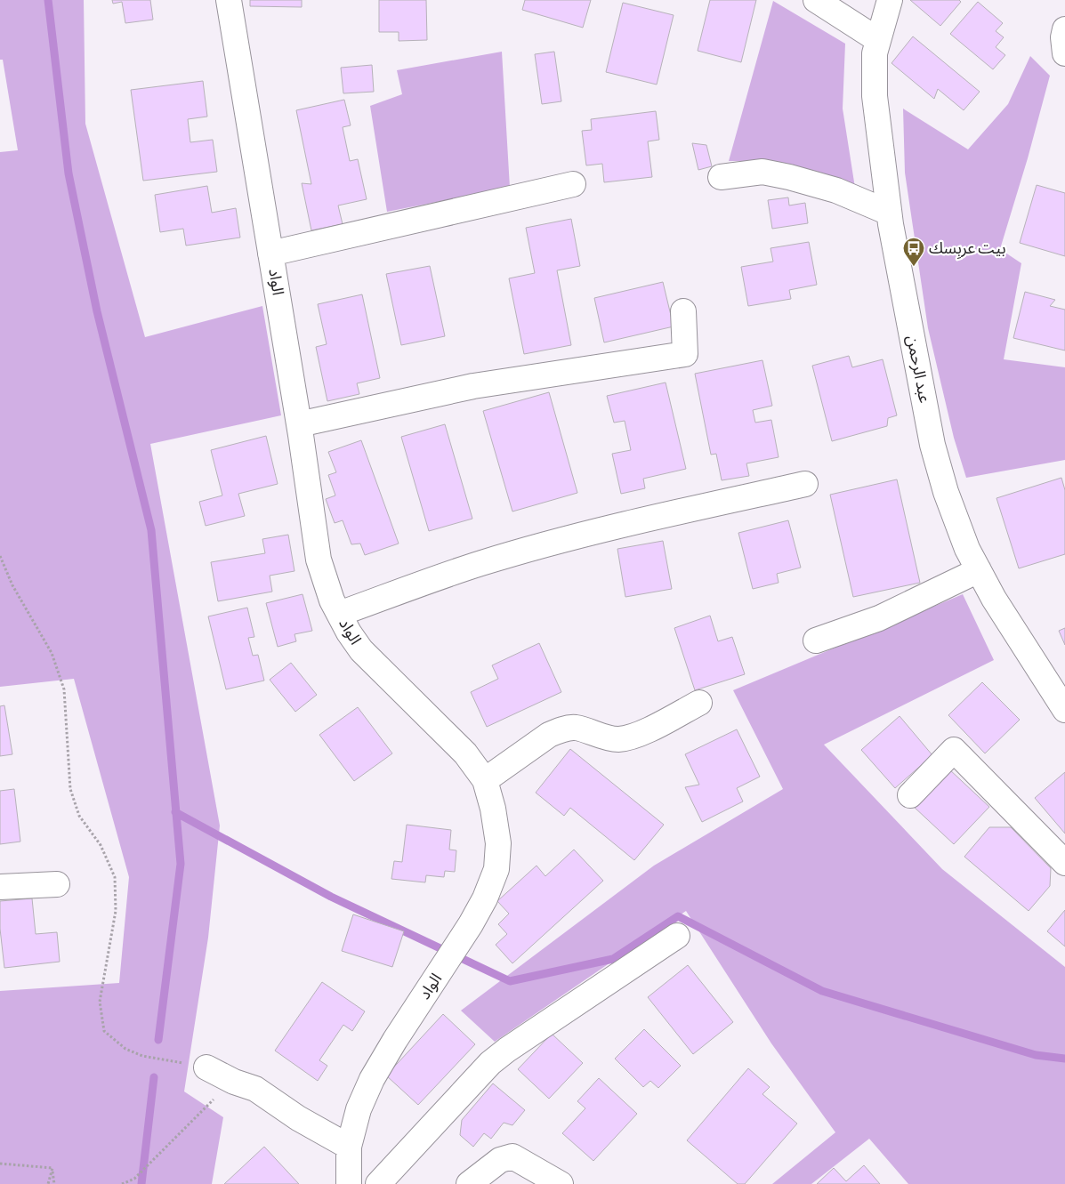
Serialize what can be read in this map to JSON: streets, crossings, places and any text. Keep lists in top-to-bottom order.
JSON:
{
  "streets": {
    "street": ["الواد", "عبد الرحمن"]
  },
  "places": {
    "bus stop": ["بيت عربِسك"]
  }
}
